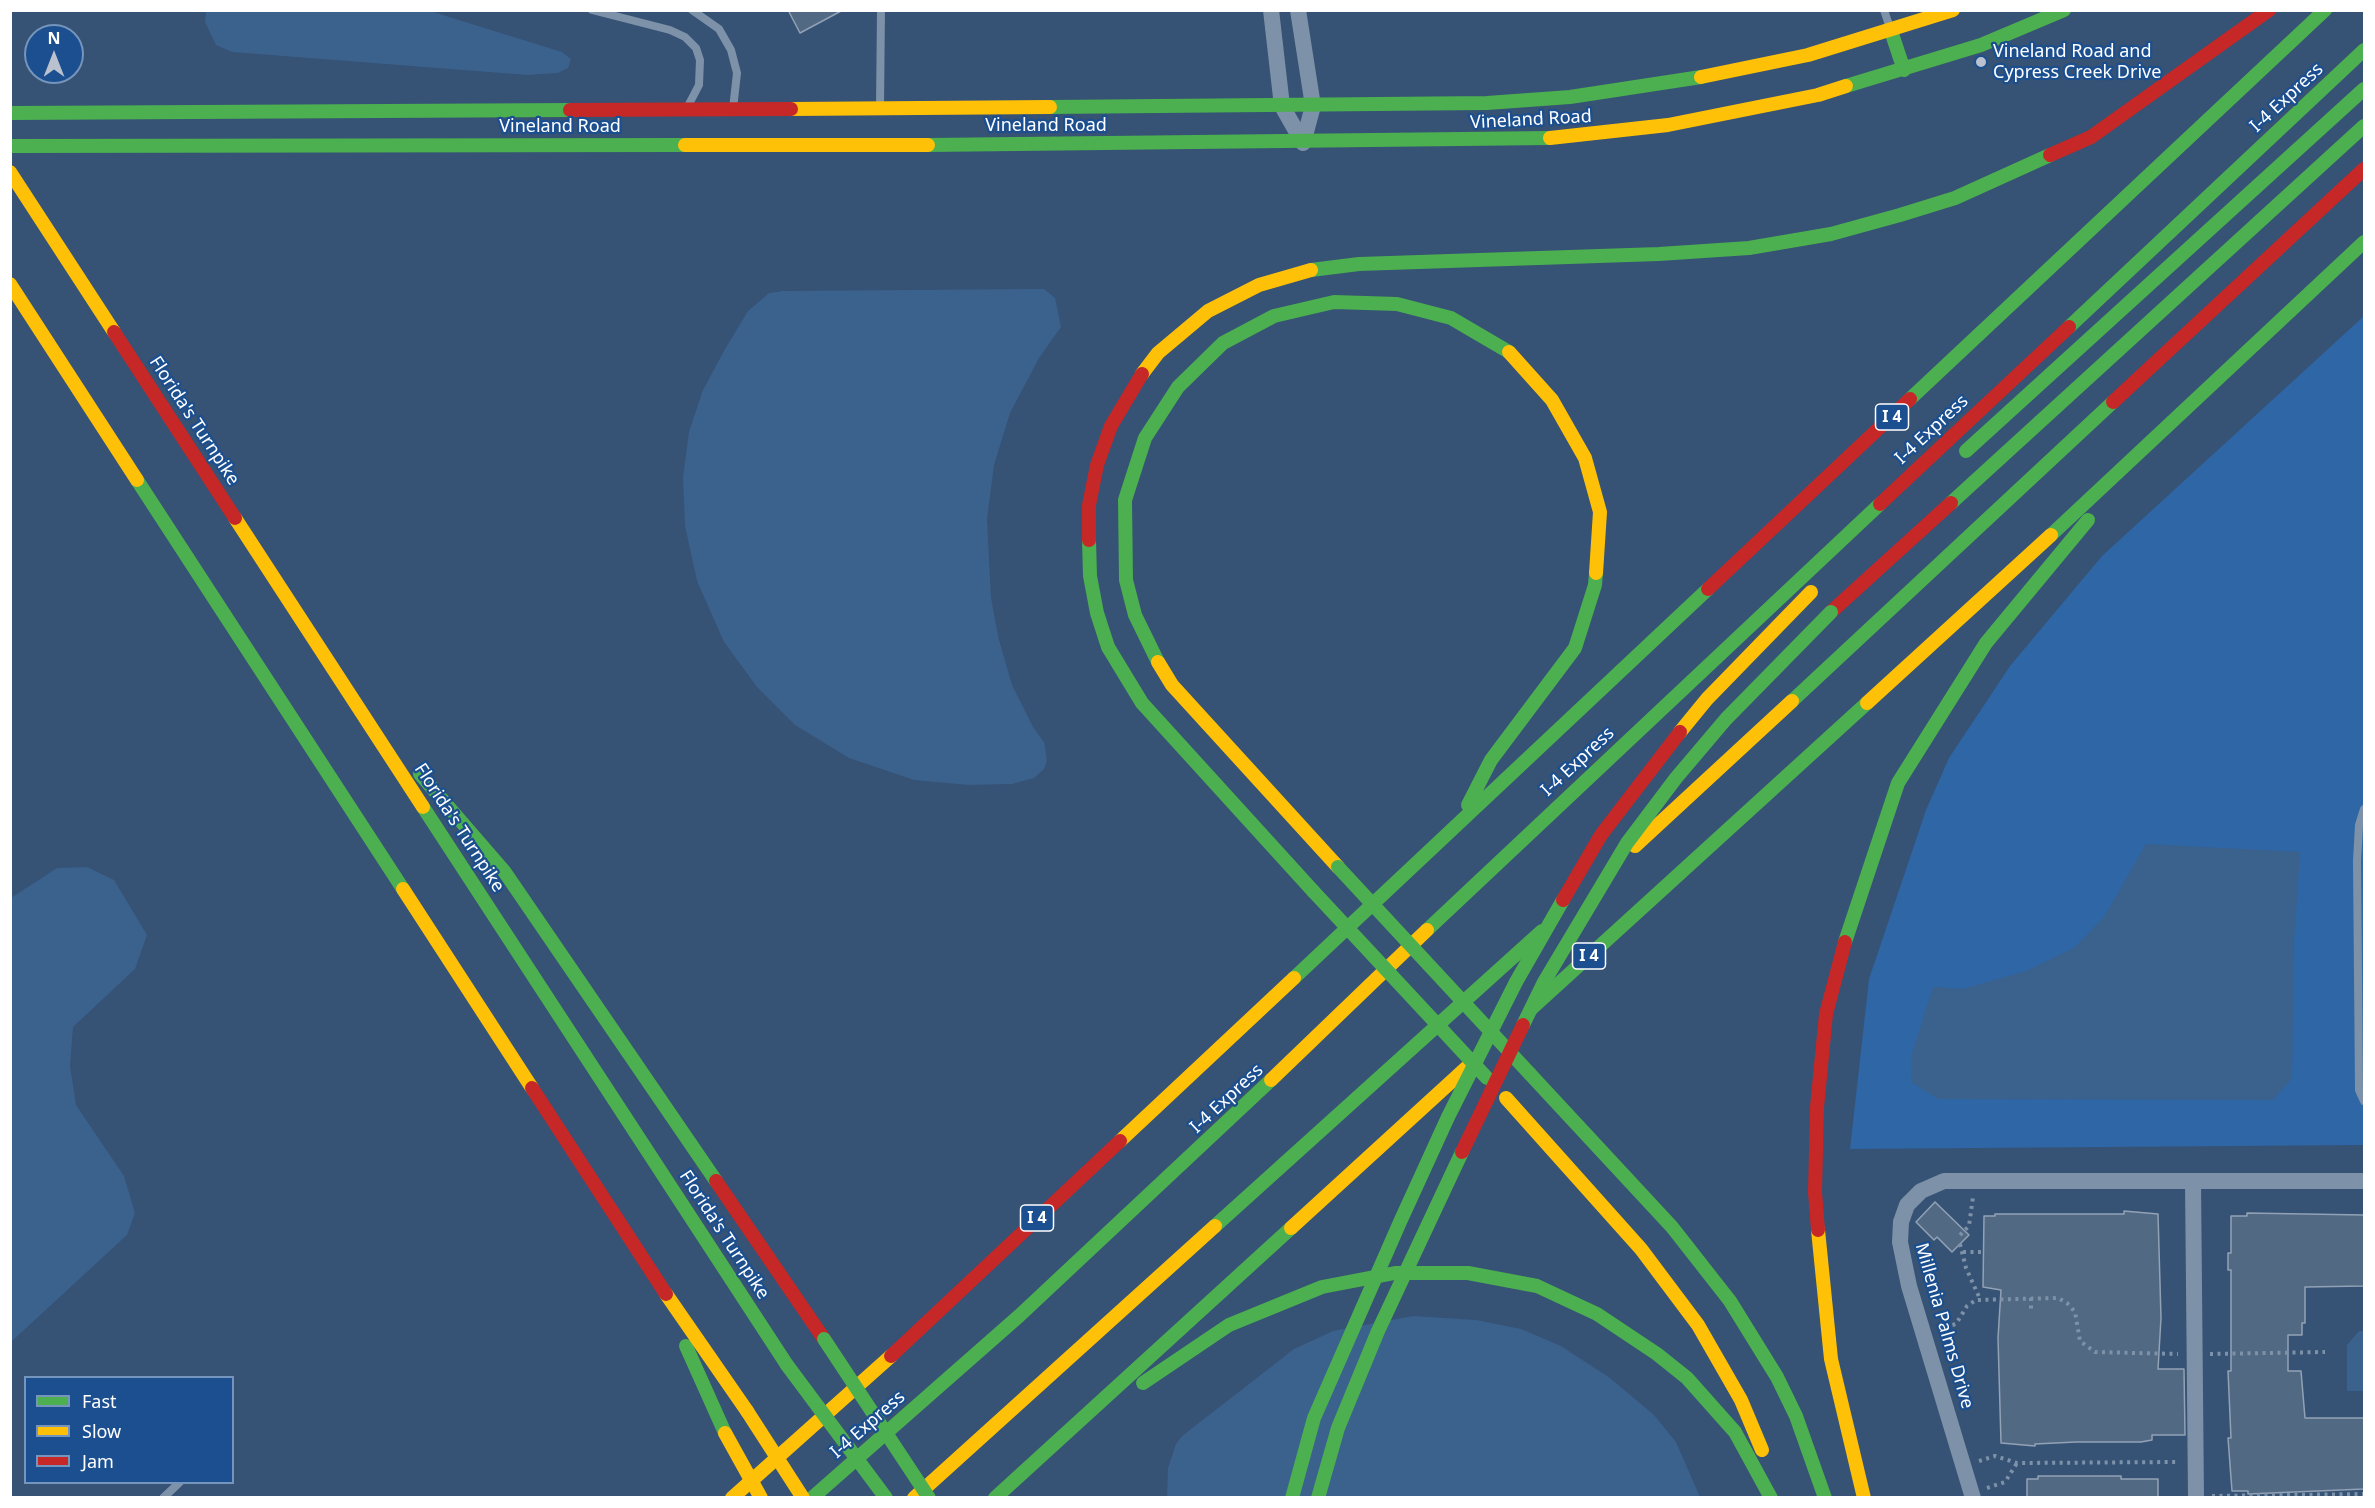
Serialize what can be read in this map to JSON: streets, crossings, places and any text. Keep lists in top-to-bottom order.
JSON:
{
  "streets": {
    "main road": [
      "I-4 Express",
      "Vineland Road",
      "I 4",
      "Florida's Turnpike"
    ],
    "street": ["Millenia Palms Drive"]
  },
  "places": ["Vineland Road and Cypress Creek Drive"],
  "legend": ["Fast", "Slow", "Jam"],
  "north": "top"
}
